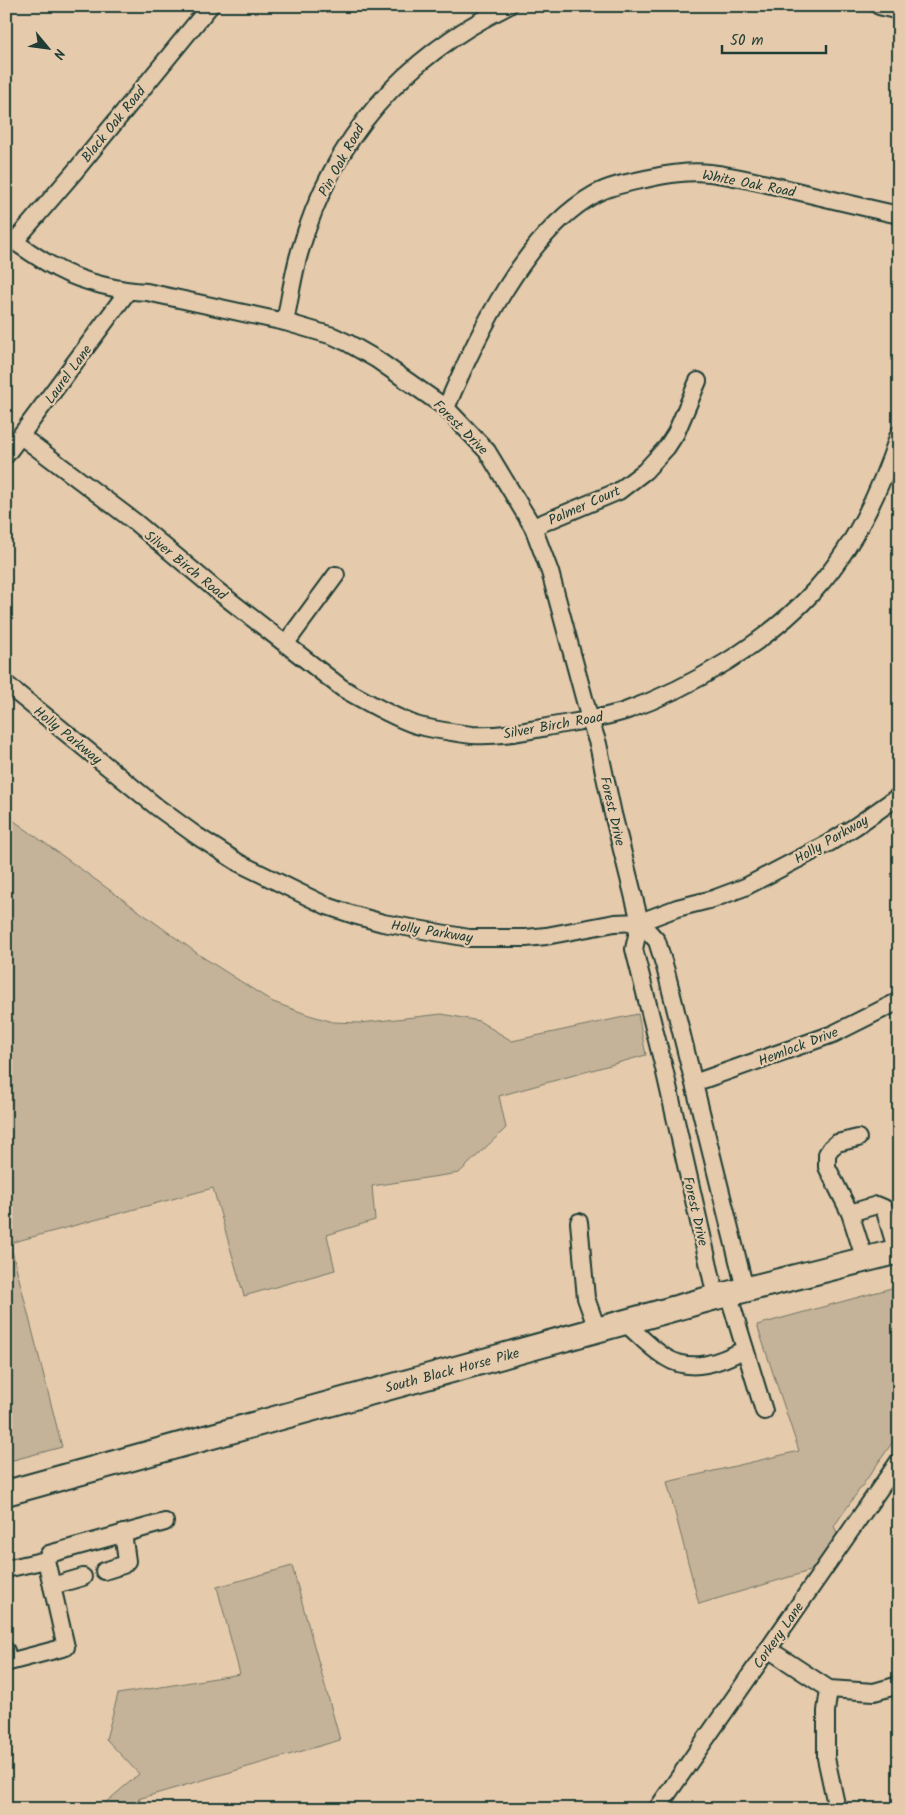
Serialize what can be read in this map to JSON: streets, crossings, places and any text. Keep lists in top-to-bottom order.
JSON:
{
  "streets": {
    "highway": ["South Black Horse Pike"],
    "street": [
      "Black Oak Road",
      "Pin Oak Road",
      "White Oak Road",
      "Laurel Lane",
      "Forest Drive",
      "Palmer Court",
      "Silver Birch Road",
      "Holly Parkway",
      "Hemlock Drive",
      "Corkery Lane"
    ]
  },
  "crossings": [
    ["Black Oak Road", "Forest Drive"],
    ["Pin Oak Road", "Forest Drive"],
    ["White Oak Road", "Forest Drive"],
    ["Laurel Lane", "Forest Drive"],
    ["Laurel Lane", "Silver Birch Road"],
    ["Forest Drive", "Palmer Court"],
    ["Forest Drive", "Silver Birch Road"],
    ["Forest Drive", "Holly Parkway"],
    ["Forest Drive", "Hemlock Drive"],
    ["Forest Drive", "South Black Horse Pike"]
  ],
  "scale_bar": "50 m",
  "north": "bottom right"
}
